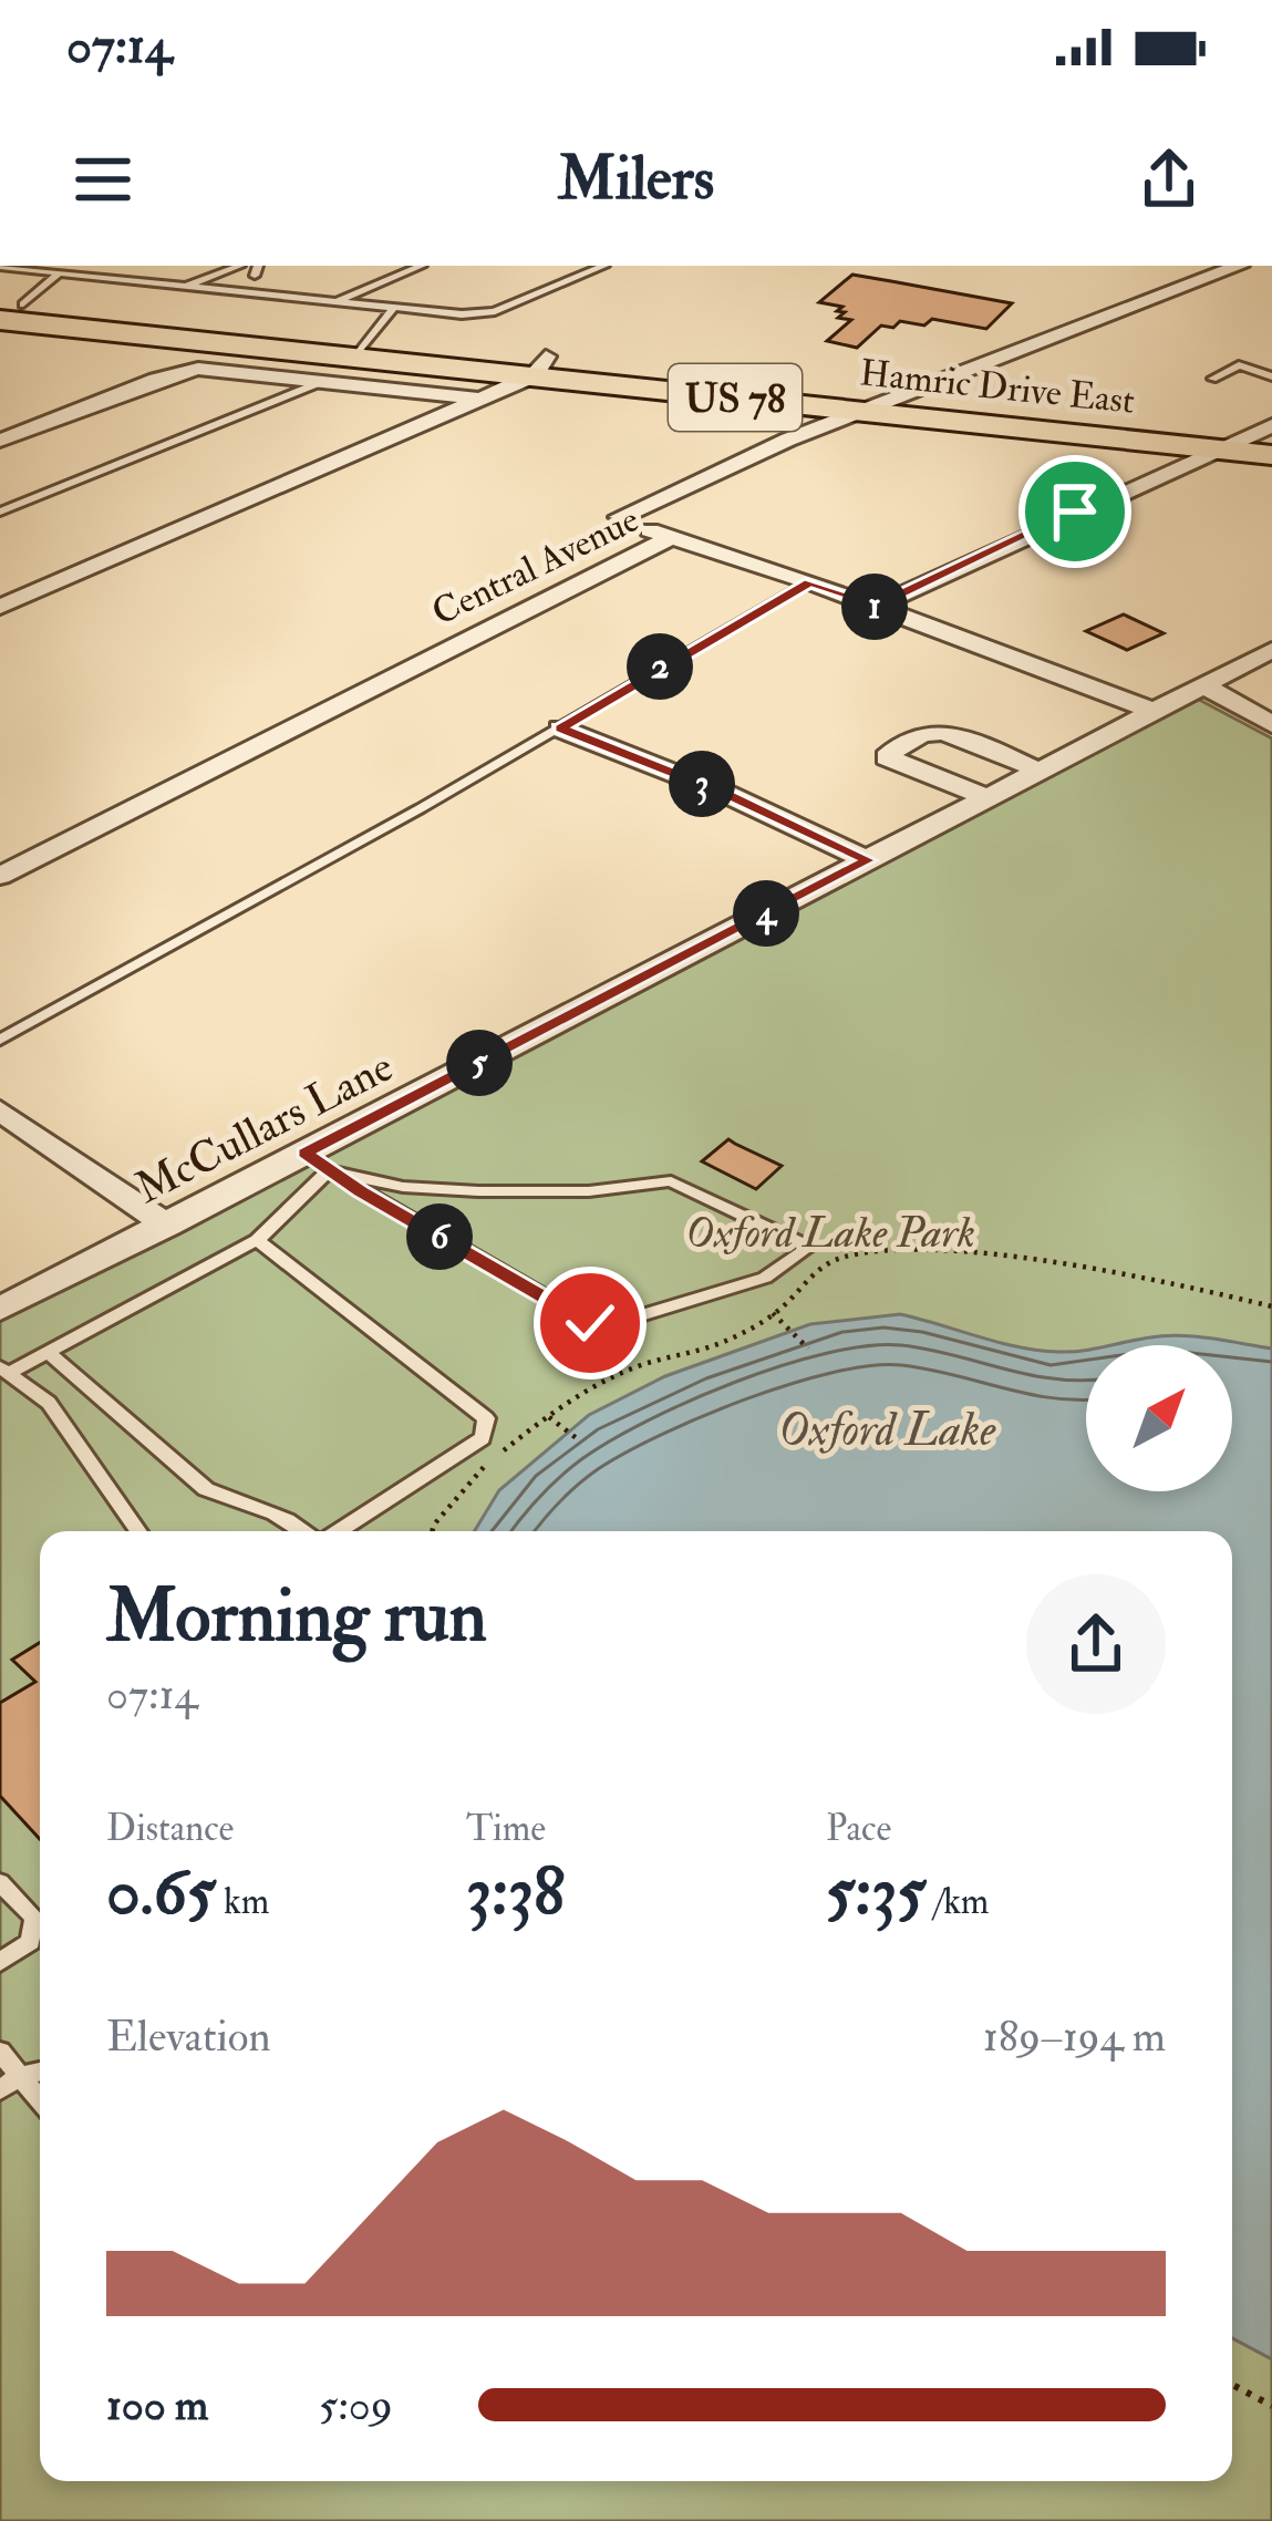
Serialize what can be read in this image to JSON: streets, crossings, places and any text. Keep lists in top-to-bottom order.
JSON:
{
  "streets": {
    "main road": ["Hamric Drive East", "US 78"],
    "street": ["Central Avenue", "McCullars Lane"]
  },
  "crossings": [
    ["Hamric Drive East", "Central Avenue"]
  ],
  "water": ["Oxford Lake"],
  "parks": ["Oxford Lake Park"],
  "north": "top right",
  "page": {
    "status": "07:14",
    "header": "Milers",
    "pins": [
      "1",
      "2",
      "3",
      "4",
      "5",
      "6"
    ],
    "heading": ["Morning run", "07:14"],
    "stats": [
      ["Distance", "0.65 km"],
      ["Time", "3:38"],
      ["Pace", "5:35 /km"]
    ],
    "chart": ["Elevation", "189–194 m"],
    "list": [
      {
        "name": "100 m",
        "note": "5:09"
      }
    ]
  }
}
